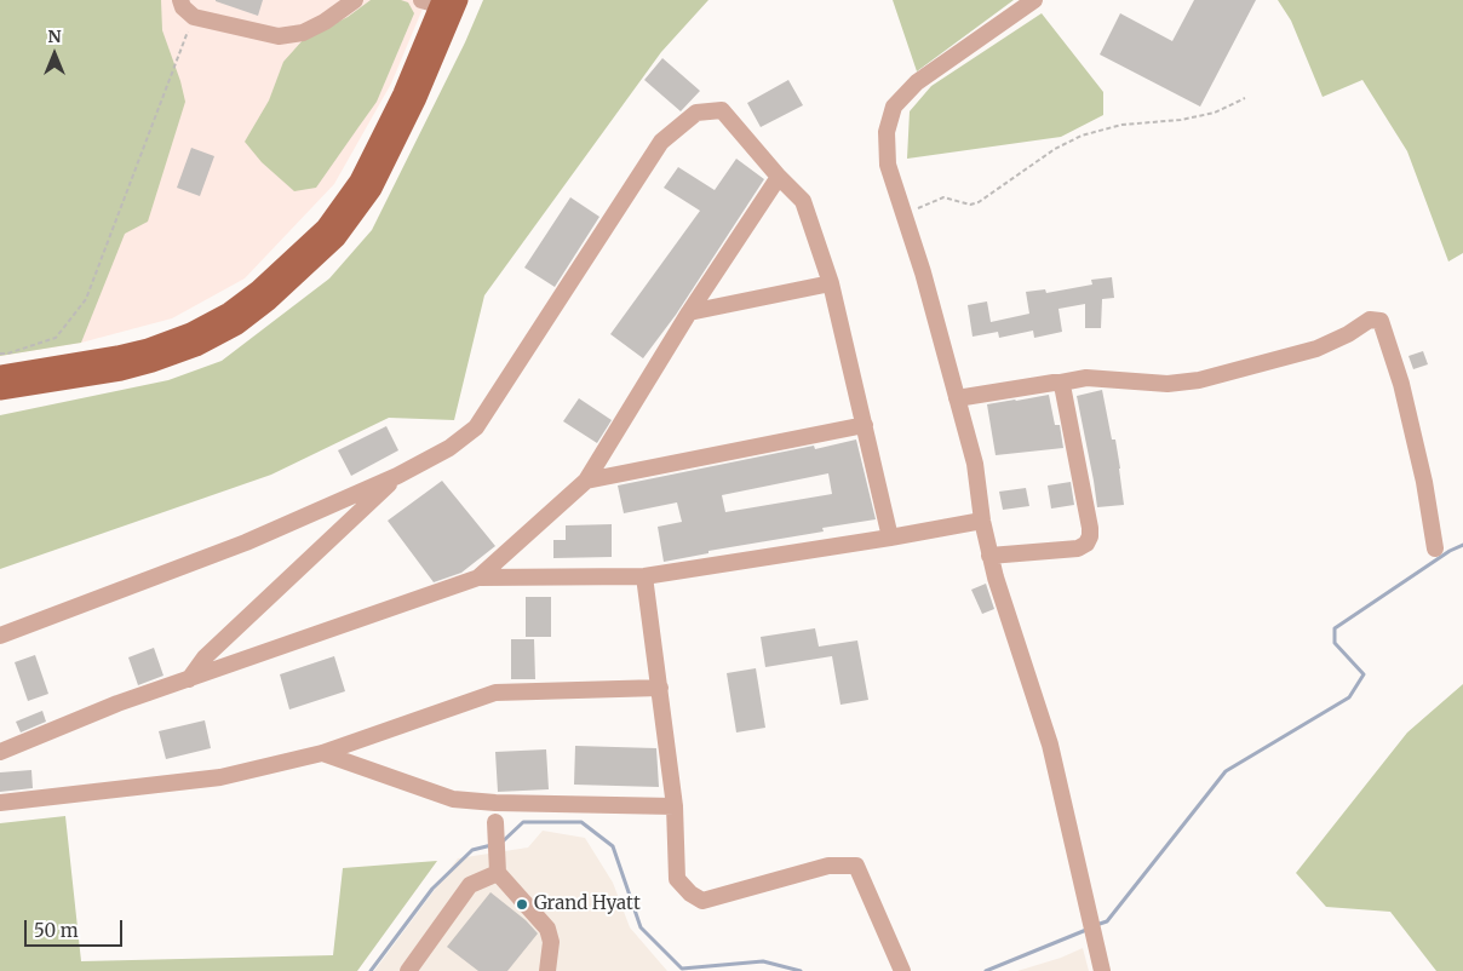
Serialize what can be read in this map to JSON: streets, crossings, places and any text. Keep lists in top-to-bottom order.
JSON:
{
  "places": ["Grand Hyatt"],
  "scale_bar": "50 m",
  "north": "top"
}
